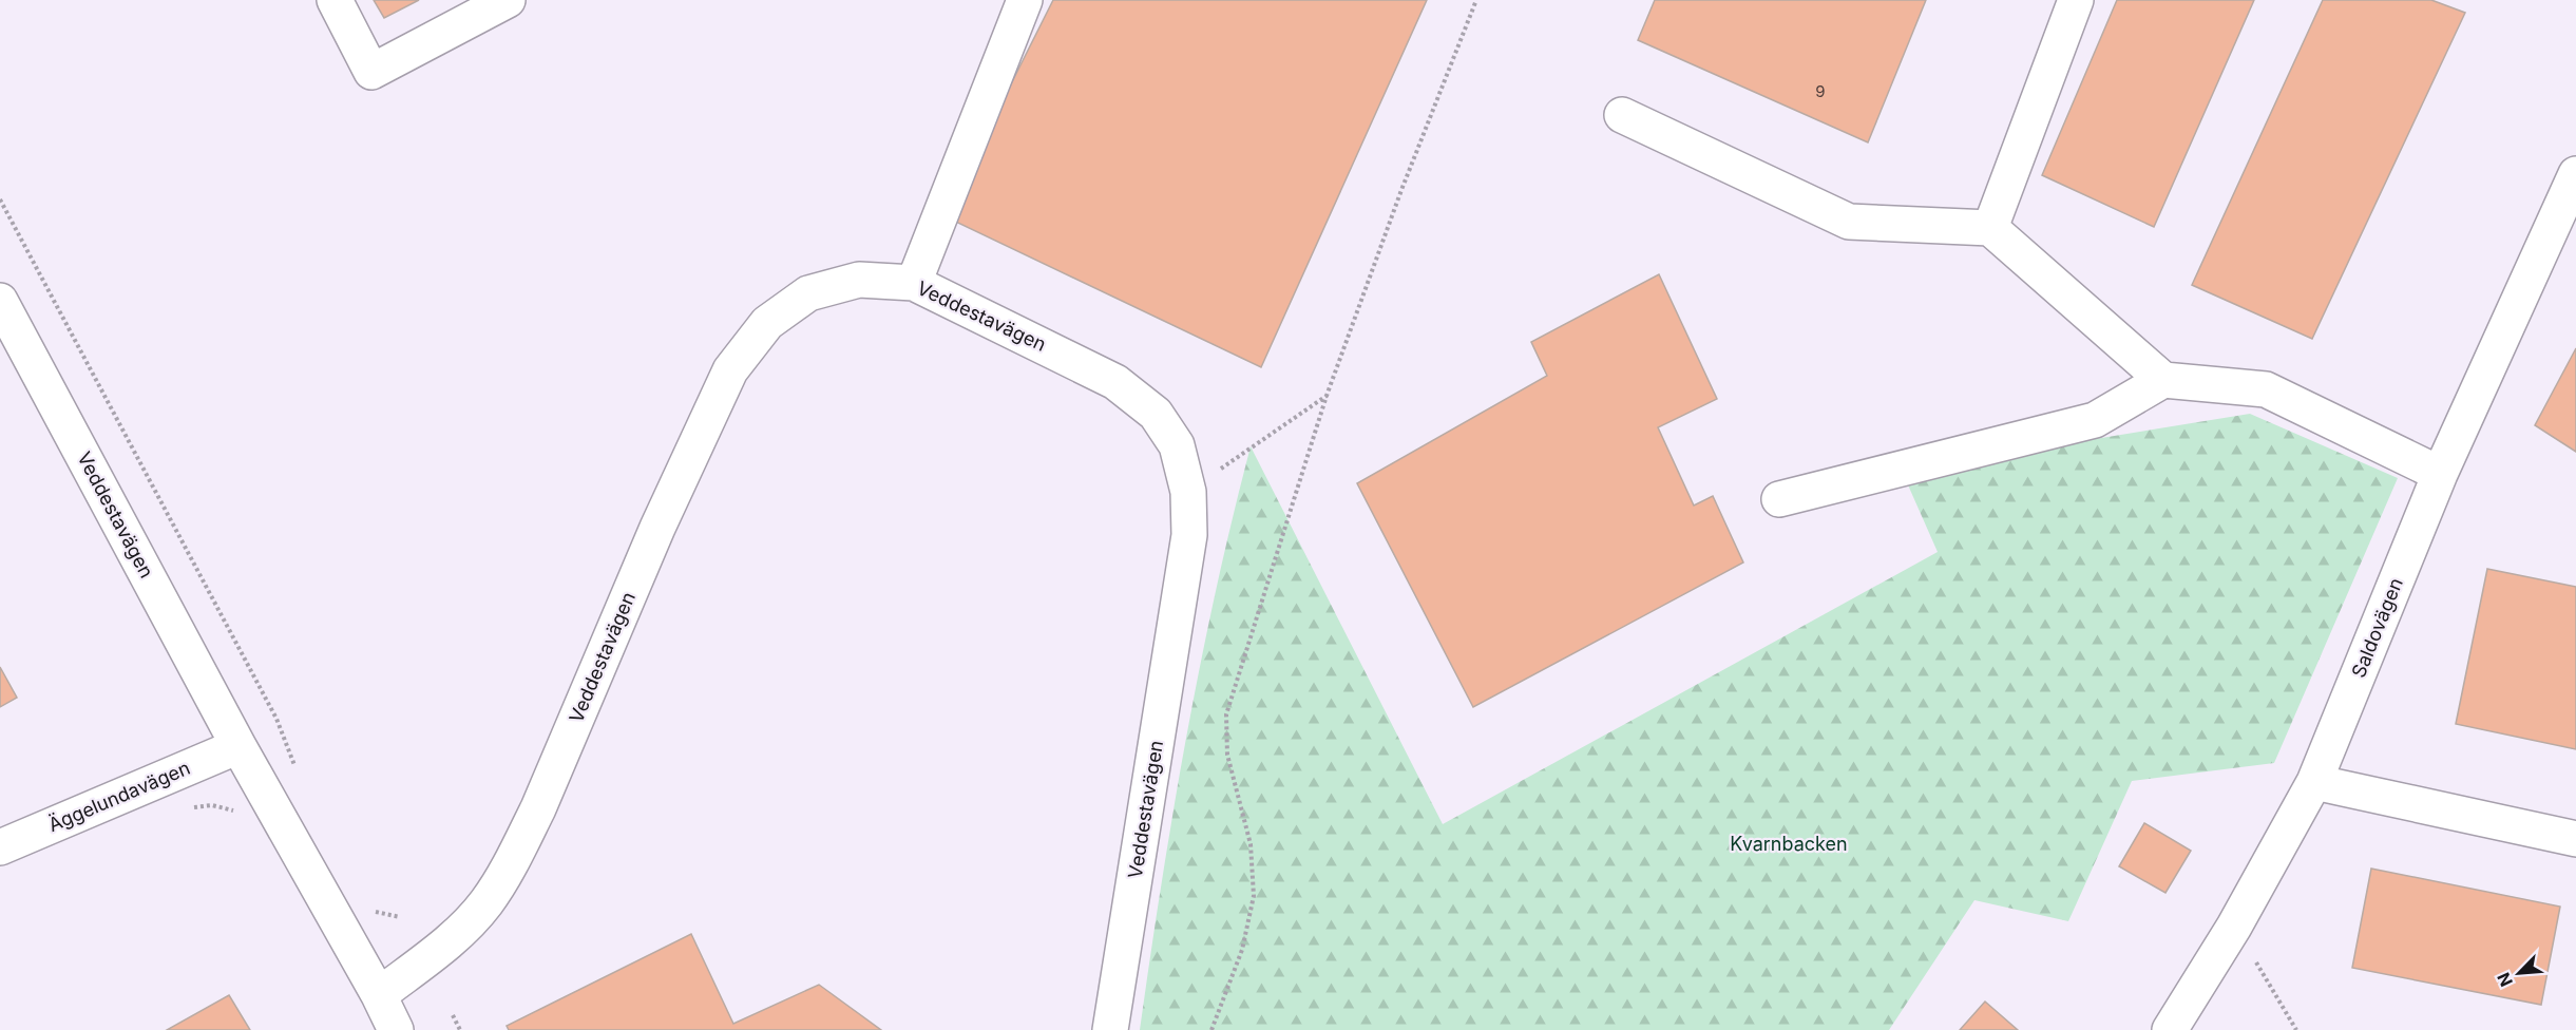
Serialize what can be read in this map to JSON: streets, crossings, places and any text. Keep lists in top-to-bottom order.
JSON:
{
  "streets": {
    "street": ["Veddestavägen", "Saldovägen", "Äggelundavägen"]
  },
  "crossings": [
    ["Veddestavägen", "Äggelundavägen"]
  ],
  "parks": ["Kvarnbacken"],
  "house_numbers": ["9"],
  "north": "bottom left"
}
